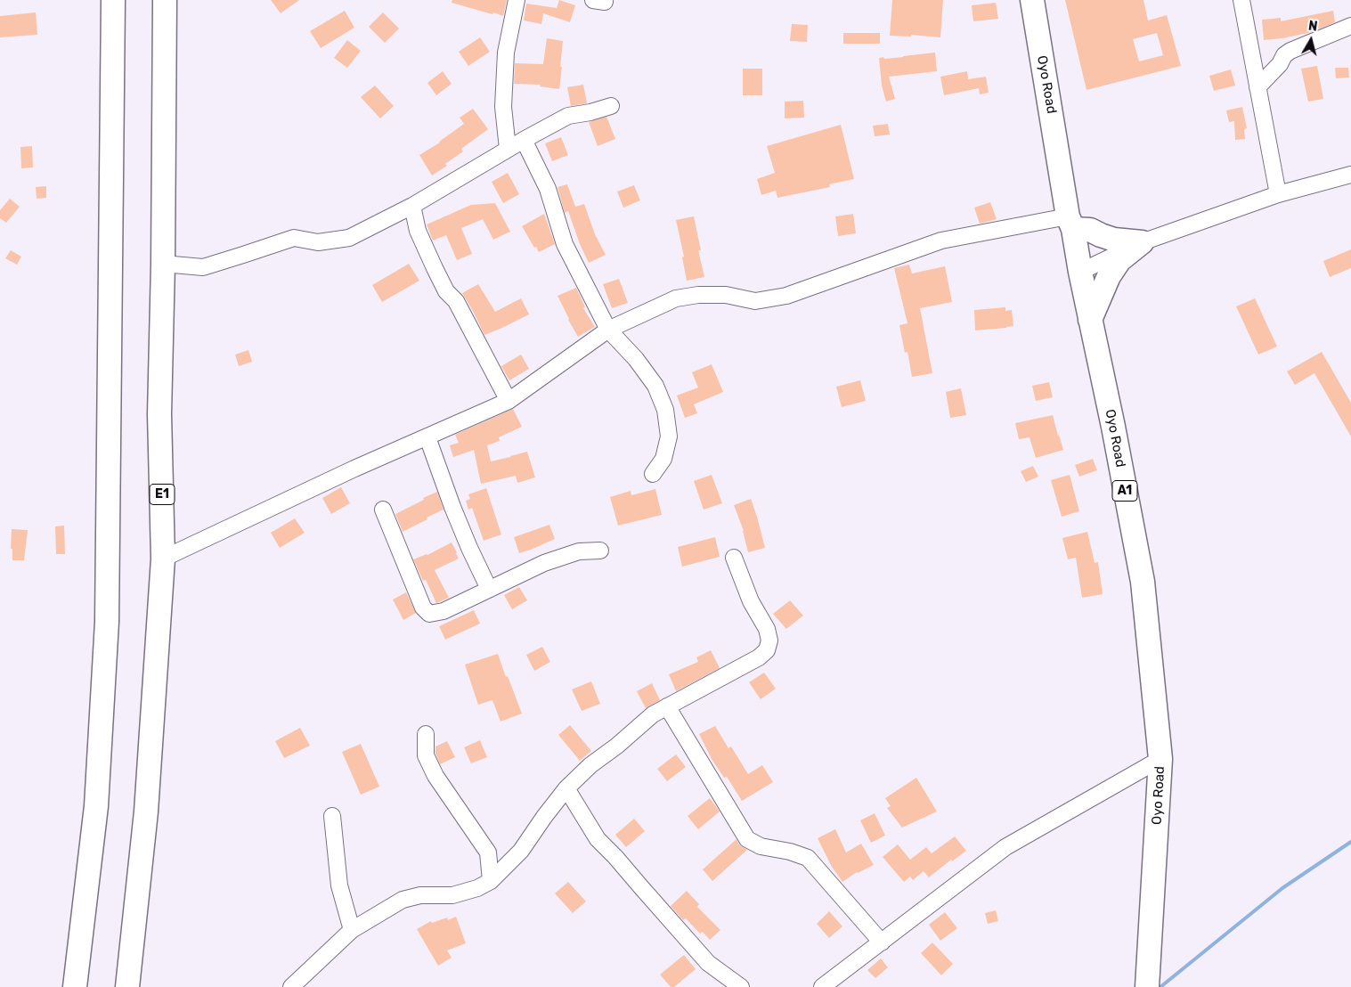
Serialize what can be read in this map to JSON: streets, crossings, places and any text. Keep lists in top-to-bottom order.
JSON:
{
  "streets": {
    "highway": ["Oyo Road", "A1", "E1"]
  },
  "north": "top"
}
